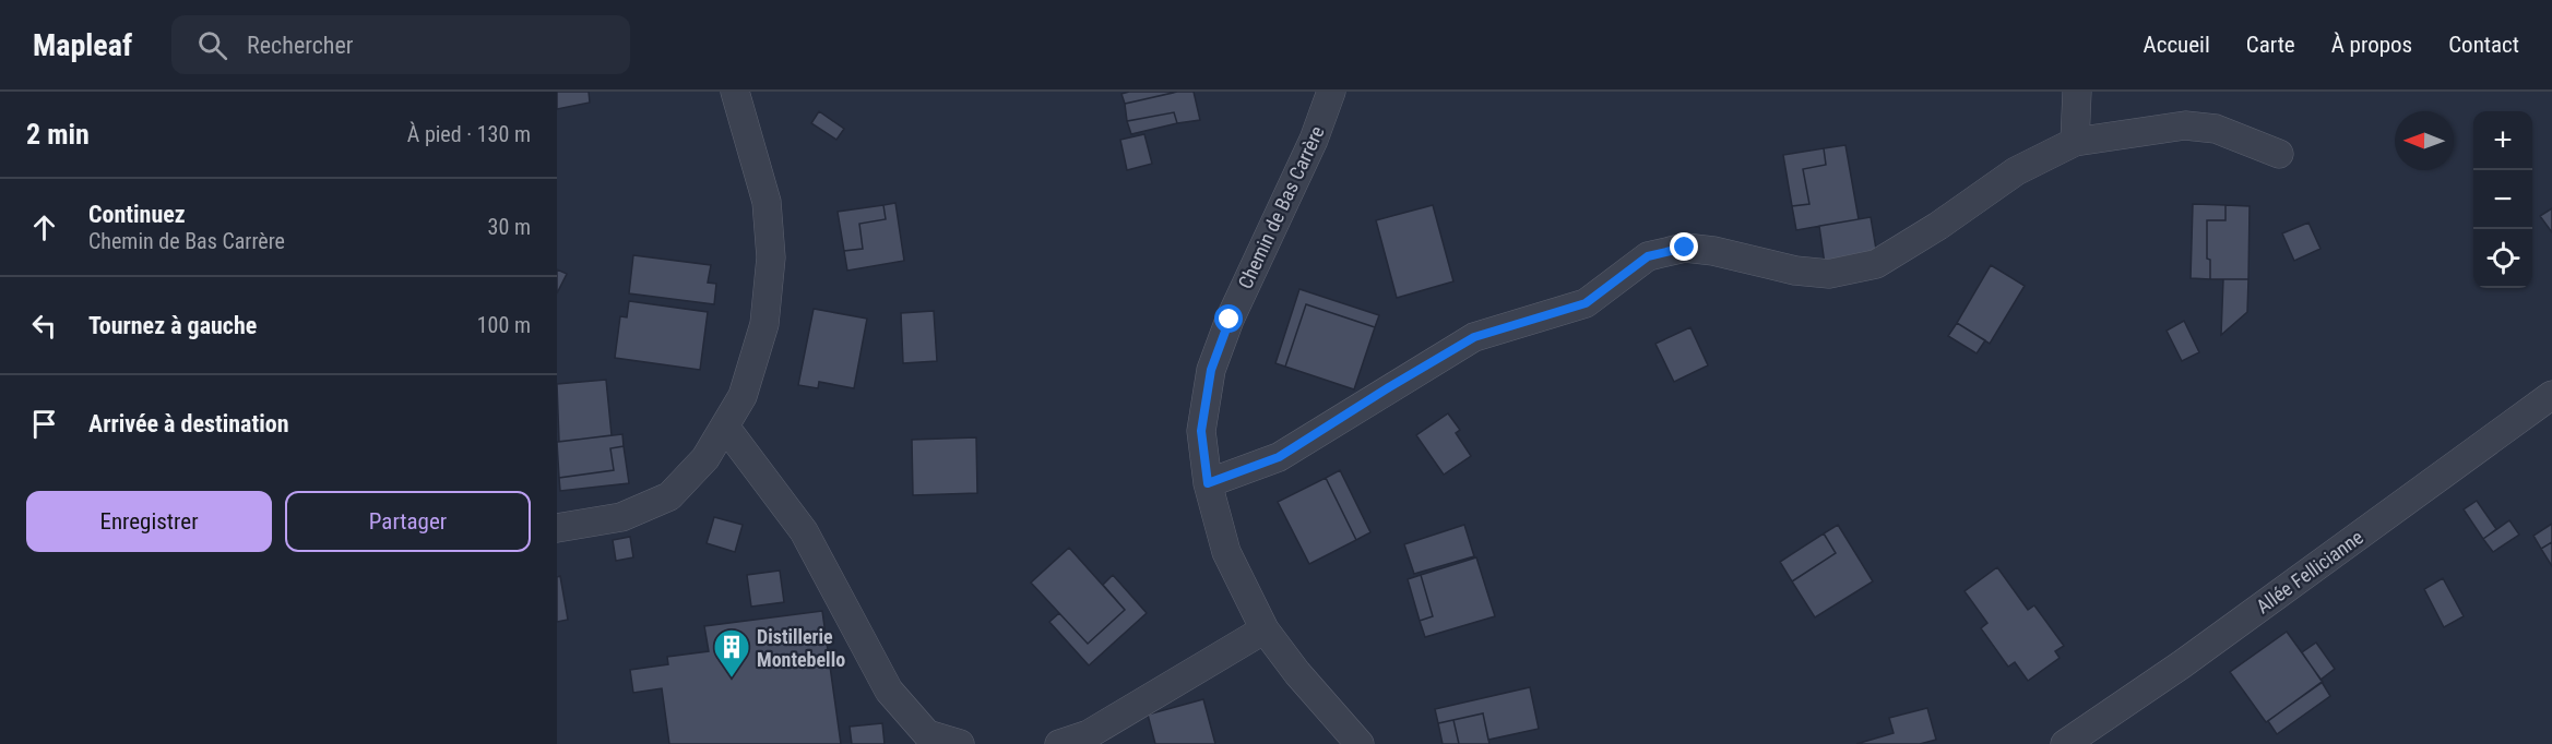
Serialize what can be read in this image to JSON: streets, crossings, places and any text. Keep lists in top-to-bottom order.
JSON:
{
  "streets": {
    "street": ["Chemin de Bas Carrère", "Allée Fellicianne"]
  },
  "places": {
    "building": ["Distillerie Montebello"]
  },
  "north": "left",
  "page": {
    "header": "Mapleaf",
    "search": "Rechercher",
    "nav": [
      "Accueil",
      "Carte",
      "À propos",
      "Contact"
    ],
    "heading": ["2 min", "À pied · 130 m"],
    "map_buttons": ["+", "−"],
    "list": [
      ["Continuez", "Chemin de Bas Carrère", "30 m"],
      ["Tournez à gauche", "100 m"],
      "Arrivée à destination"
    ],
    "buttons": ["Enregistrer", "Partager"]
  }
}
